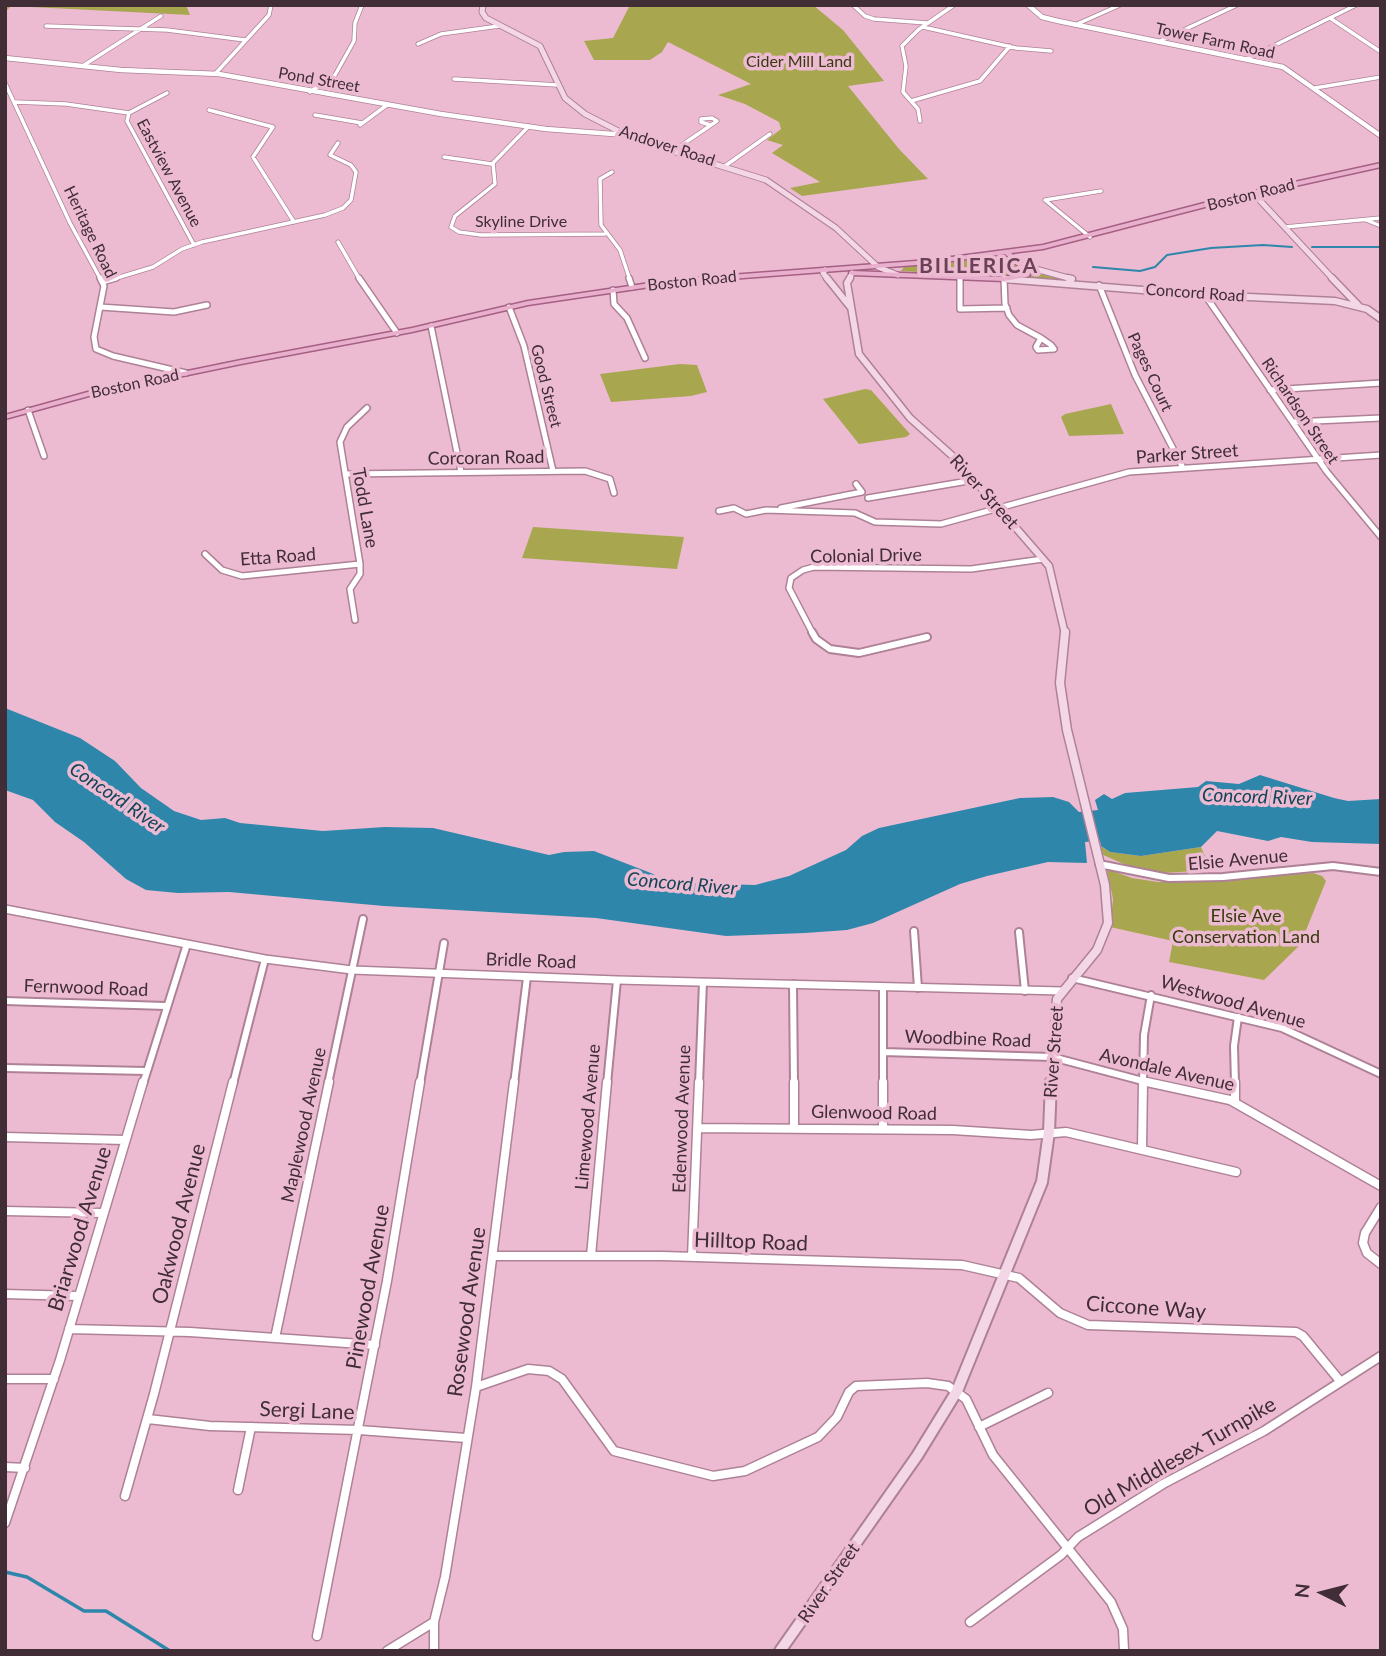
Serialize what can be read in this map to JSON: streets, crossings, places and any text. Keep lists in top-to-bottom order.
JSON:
{
  "streets": {
    "main road": [
      "Andover Road",
      "Boston Road",
      "Concord Road",
      "River Street"
    ],
    "street": [
      "Tower Farm Road",
      "Pond Street",
      "Eastview Avenue",
      "Skyline Drive",
      "Heritage Road",
      "Pages Court",
      "Good Street",
      "Richardson Street",
      "Parker Street",
      "Corcoran Road",
      "Todd Lane",
      "Colonial Drive",
      "Etta Road",
      "Elsie Avenue",
      "Bridle Road",
      "Fernwood Road",
      "Westwood Avenue",
      "Woodbine Road",
      "Avondale Avenue",
      "Glenwood Road",
      "Limewood Avenue",
      "Edenwood Avenue",
      "Maplewood Avenue",
      "Oakwood Avenue",
      "Briarwood Avenue",
      "Hilltop Road",
      "Pinewood Avenue",
      "Ciccone Way",
      "Rosewood Avenue",
      "Sergi Lane",
      "Old Middlesex Turnpike"
    ]
  },
  "crossings": [
    ["Pond Street", "Andover Road"],
    ["Pond Street", "Skyline Drive"],
    ["Andover Road", "Boston Road"],
    ["Andover Road", "Concord Road"],
    ["Boston Road", "Heritage Road"],
    ["Boston Road", "Concord Road"],
    ["Boston Road", "Good Street"],
    ["Concord Road", "Pages Court"],
    ["Concord Road", "Richardson Street"],
    ["Concord Road", "River Street"],
    ["Pages Court", "Parker Street"],
    ["Good Street", "Corcoran Road"],
    ["Richardson Street", "Parker Street"],
    ["Parker Street", "River Street"],
    ["Corcoran Road", "Todd Lane"],
    ["River Street", "Colonial Drive"],
    ["River Street", "Elsie Avenue"],
    ["River Street", "Bridle Road"],
    ["River Street", "Westwood Avenue"],
    ["River Street", "Woodbine Road"],
    ["River Street", "Avondale Avenue"],
    ["River Street", "Glenwood Road"],
    ["River Street", "Hilltop Road"],
    ["River Street", "Ciccone Way"],
    ["Todd Lane", "Etta Road"],
    ["Bridle Road", "Limewood Avenue"],
    ["Bridle Road", "Edenwood Avenue"],
    ["Bridle Road", "Maplewood Avenue"],
    ["Bridle Road", "Oakwood Avenue"],
    ["Bridle Road", "Briarwood Avenue"],
    ["Bridle Road", "Pinewood Avenue"],
    ["Bridle Road", "Rosewood Avenue"],
    ["Fernwood Road", "Briarwood Avenue"],
    ["Woodbine Road", "Avondale Avenue"],
    ["Glenwood Road", "Edenwood Avenue"],
    ["Limewood Avenue", "Hilltop Road"],
    ["Edenwood Avenue", "Hilltop Road"],
    ["Oakwood Avenue", "Sergi Lane"],
    ["Hilltop Road", "Ciccone Way"],
    ["Hilltop Road", "Rosewood Avenue"],
    ["Pinewood Avenue", "Sergi Lane"],
    ["Ciccone Way", "Old Middlesex Turnpike"],
    ["Rosewood Avenue", "Sergi Lane"]
  ],
  "districts": ["BILLERICA"],
  "water": ["Concord River"],
  "parks": ["Cider Mill Land", "Elsie Ave Conservation Land"],
  "north": "left"
}
